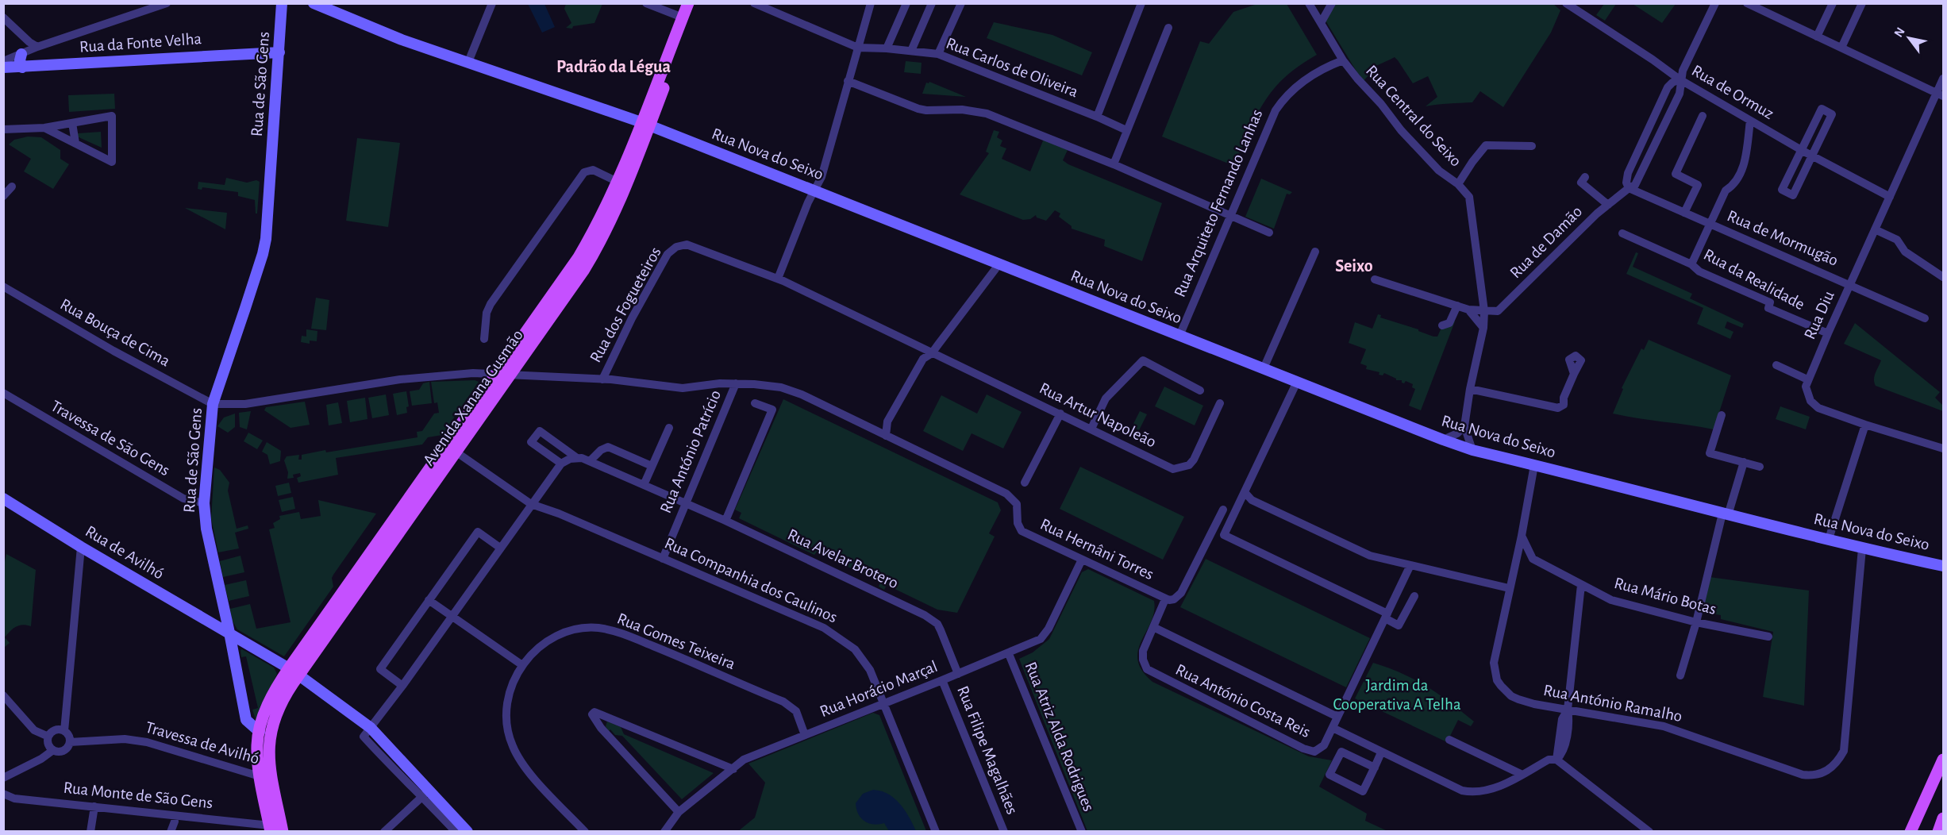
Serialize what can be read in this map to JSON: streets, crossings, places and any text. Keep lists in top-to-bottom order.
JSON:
{
  "streets": {
    "main road": [
      "Rua da Fonte Velha",
      "Rua de São Gens",
      "Rua Nova do Seixo",
      "Avenida Xanana Gusmão",
      "Rua de Avilhó"
    ],
    "street": [
      "Rua Carlos de Oliveira",
      "Rua de Ormuz",
      "Rua Central do Seixo",
      "Rua Arquiteto Fernando Lanhas",
      "Rua de Mormugão",
      "Rua de Damão",
      "Rua da Realidade",
      "Rua dos Fogueteiros",
      "Rua Diu",
      "Rua Bouça de Cima",
      "Rua Artur Napoleão",
      "Travessa de São Gens",
      "Rua António Patrício",
      "Rua Hernâni Torres",
      "Rua Avelar Brotero",
      "Rua Companhia dos Caulinos",
      "Rua Mário Botas",
      "Rua Gomes Teixeira",
      "Rua Horácio Marçal",
      "Rua António Costa Reis",
      "Rua António Ramalho",
      "Rua Atriz Alda Rodrigues",
      "Travessa de Avilhó",
      "Rua Filipe Magalhães",
      "Rua Monte de São Gens"
    ]
  },
  "crossings": [
    ["Rua da Fonte Velha", "Rua de São Gens"],
    ["Rua de São Gens", "Rua dos Fogueteiros"],
    ["Rua de São Gens", "Rua Bouça de Cima"],
    ["Rua de São Gens", "Avenida Xanana Gusmão"],
    ["Rua de São Gens", "Travessa de São Gens"],
    ["Rua de São Gens", "Rua de Avilhó"],
    ["Rua de Ormuz", "Rua de Damão"],
    ["Rua de Ormuz", "Rua da Realidade"],
    ["Rua de Ormuz", "Rua Diu"],
    ["Rua Central do Seixo", "Rua Arquiteto Fernando Lanhas"],
    ["Rua Central do Seixo", "Rua de Damão"],
    ["Rua Nova do Seixo", "Rua Arquiteto Fernando Lanhas"],
    ["Rua Nova do Seixo", "Avenida Xanana Gusmão"],
    ["Rua Nova do Seixo", "Rua António Ramalho"],
    ["Rua de Mormugão", "Rua de Damão"],
    ["Rua de Mormugão", "Rua da Realidade"],
    ["Rua de Mormugão", "Rua Diu"],
    ["Rua da Realidade", "Rua Diu"],
    ["Rua dos Fogueteiros", "Rua Bouça de Cima"],
    ["Rua dos Fogueteiros", "Avenida Xanana Gusmão"],
    ["Rua dos Fogueteiros", "Rua Artur Napoleão"],
    ["Avenida Xanana Gusmão", "Rua de Avilhó"],
    ["Avenida Xanana Gusmão", "Rua Companhia dos Caulinos"],
    ["Rua António Patrício", "Rua Avelar Brotero"],
    ["Rua António Patrício", "Rua Companhia dos Caulinos"],
    ["Rua Hernâni Torres", "Rua Horácio Marçal"],
    ["Rua Hernâni Torres", "Rua António Costa Reis"],
    ["Rua Avelar Brotero", "Rua Horácio Marçal"],
    ["Rua Companhia dos Caulinos", "Rua Horácio Marçal"],
    ["Rua Gomes Teixeira", "Rua Horácio Marçal"],
    ["Rua Horácio Marçal", "Rua Atriz Alda Rodrigues"],
    ["Rua Horácio Marçal", "Rua Filipe Magalhães"]
  ],
  "districts": ["Padrão da Légua", "Seixo"],
  "parks": ["Jardim da Cooperativa A Telha"],
  "north": "top left"
}
